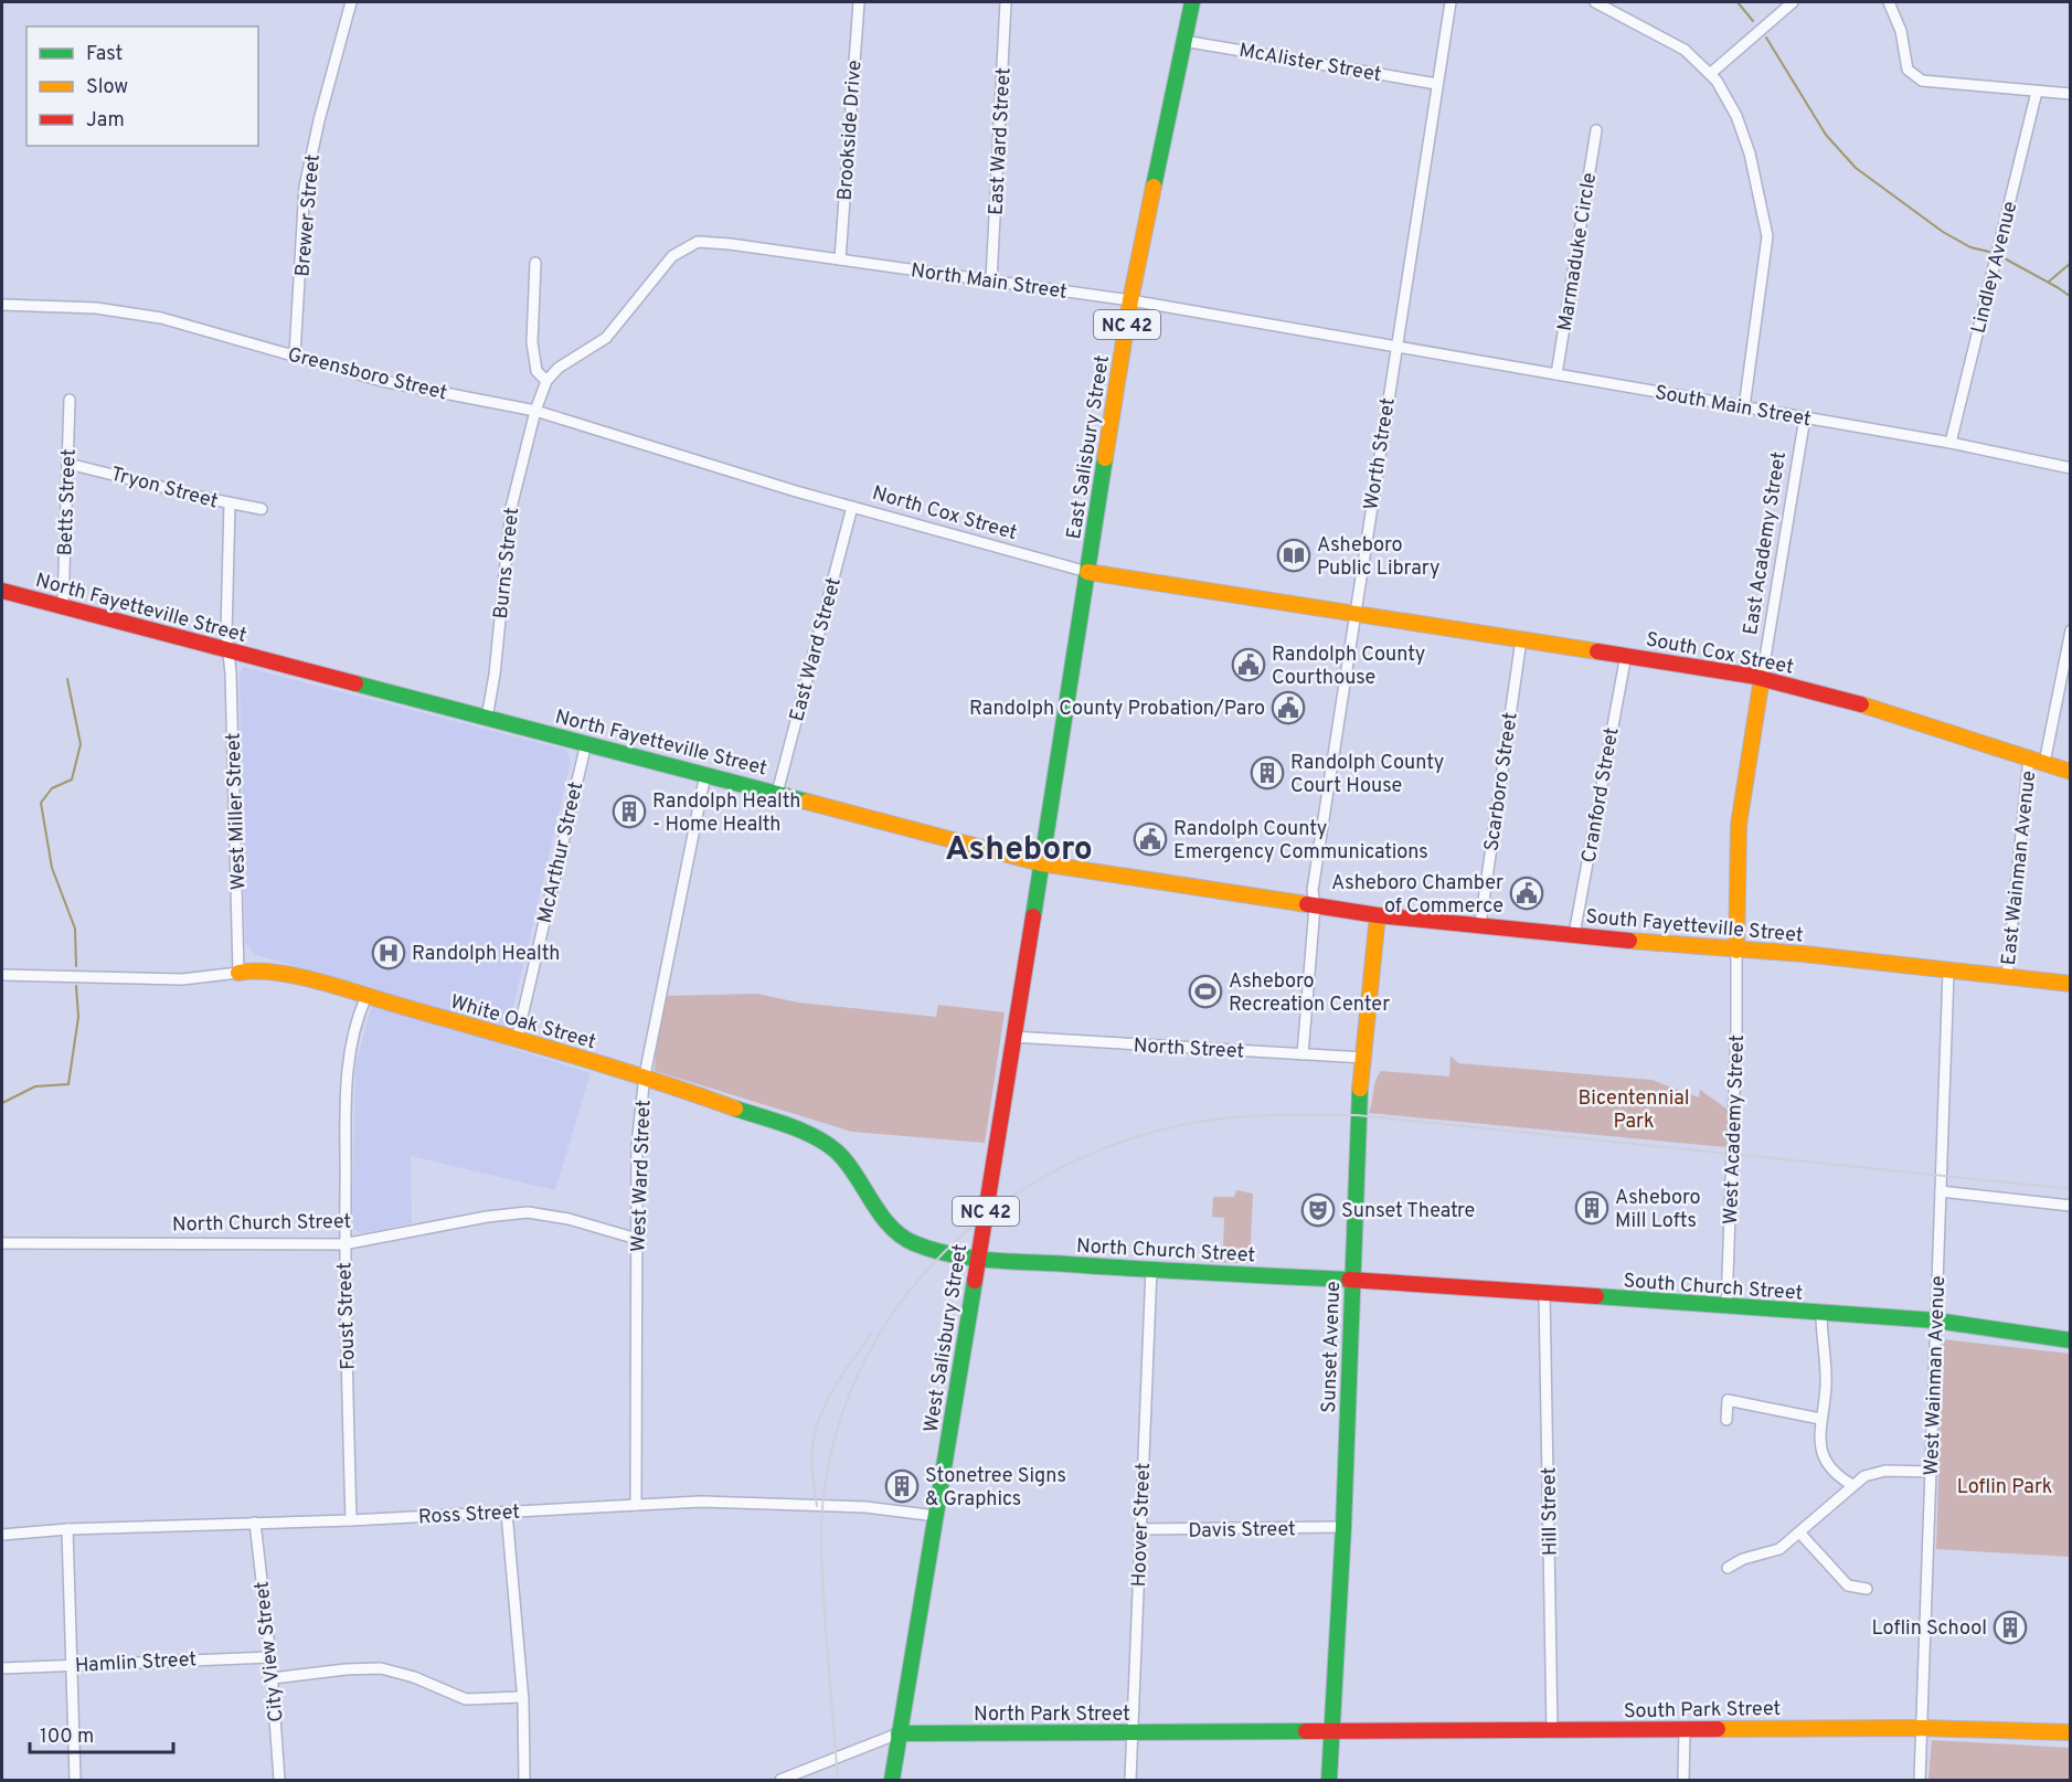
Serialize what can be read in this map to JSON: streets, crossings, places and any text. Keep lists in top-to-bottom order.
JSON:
{
  "streets": {
    "main road": [
      "NC 42",
      "East Salisbury Street",
      "North Cox Street",
      "East Academy Street",
      "North Fayetteville Street",
      "South Cox Street",
      "South Fayetteville Street",
      "White Oak Street",
      "North Church Street",
      "South Church Street",
      "West Salisbury Street",
      "Sunset Avenue",
      "South Park Street",
      "North Park Street"
    ],
    "street": [
      "McAlister Street",
      "Brookside Drive",
      "East Ward Street",
      "Brewer Street",
      "Marmaduke Circle",
      "Lindley Avenue",
      "North Main Street",
      "Greensboro Street",
      "South Main Street",
      "Worth Street",
      "Tryon Street",
      "Betts Street",
      "Burns Street",
      "Scarboro Street",
      "Cranford Street",
      "West Miller Street",
      "McArthur Street",
      "East Wainman Avenue",
      "North Street",
      "West Academy Street",
      "West Ward Street",
      "Foust Street",
      "West Wainman Avenue",
      "Hill Street",
      "Ross Street",
      "Hoover Street",
      "Davis Street",
      "City View Street",
      "Hamlin Street"
    ]
  },
  "crossings": [
    ["McAlister Street", "East Salisbury Street"],
    ["McAlister Street", "Worth Street"],
    ["Brookside Drive", "North Main Street"],
    ["East Ward Street", "North Main Street"],
    ["East Ward Street", "North Cox Street"],
    ["East Ward Street", "North Fayetteville Street"],
    ["Brewer Street", "Greensboro Street"],
    ["Marmaduke Circle", "South Main Street"],
    ["Lindley Avenue", "South Main Street"],
    ["North Main Street", "South Main Street"],
    ["North Main Street", "East Salisbury Street"],
    ["North Main Street", "Worth Street"],
    ["Greensboro Street", "North Cox Street"],
    ["Greensboro Street", "Burns Street"],
    ["South Main Street", "Worth Street"],
    ["South Main Street", "East Academy Street"],
    ["East Salisbury Street", "North Cox Street"],
    ["East Salisbury Street", "North Fayetteville Street"],
    ["East Salisbury Street", "West Salisbury Street"],
    ["Worth Street", "North Cox Street"],
    ["Worth Street", "North Fayetteville Street"],
    ["Worth Street", "South Cox Street"],
    ["Worth Street", "South Fayetteville Street"],
    ["Worth Street", "North Street"],
    ["Tryon Street", "Betts Street"],
    ["Tryon Street", "West Miller Street"],
    ["Betts Street", "North Fayetteville Street"],
    ["North Cox Street", "Burns Street"],
    ["North Cox Street", "South Cox Street"],
    ["East Academy Street", "South Cox Street"],
    ["East Academy Street", "South Fayetteville Street"],
    ["East Academy Street", "West Academy Street"],
    ["Burns Street", "North Fayetteville Street"],
    ["North Fayetteville Street", "West Miller Street"],
    ["North Fayetteville Street", "McArthur Street"],
    ["North Fayetteville Street", "South Fayetteville Street"],
    ["North Fayetteville Street", "West Ward Street"],
    ["North Fayetteville Street", "West Salisbury Street"],
    ["South Cox Street", "Scarboro Street"],
    ["South Cox Street", "Cranford Street"],
    ["South Cox Street", "East Wainman Avenue"],
    ["Scarboro Street", "South Fayetteville Street"],
    ["Cranford Street", "South Fayetteville Street"],
    ["West Miller Street", "White Oak Street"],
    ["McArthur Street", "White Oak Street"],
    ["East Wainman Avenue", "South Fayetteville Street"],
    ["South Fayetteville Street", "West Academy Street"],
    ["South Fayetteville Street", "Sunset Avenue"],
    ["South Fayetteville Street", "West Wainman Avenue"],
    ["White Oak Street", "West Ward Street"],
    ["White Oak Street", "North Church Street"],
    ["White Oak Street", "Foust Street"],
    ["White Oak Street", "West Salisbury Street"],
    ["North Street", "West Salisbury Street"],
    ["North Street", "Sunset Avenue"],
    ["West Academy Street", "South Church Street"],
    ["West Ward Street", "North Church Street"],
    ["West Ward Street", "Ross Street"],
    ["North Church Street", "South Church Street"],
    ["North Church Street", "Foust Street"],
    ["North Church Street", "West Salisbury Street"],
    ["North Church Street", "Sunset Avenue"],
    ["North Church Street", "Hoover Street"],
    ["South Church Street", "Sunset Avenue"],
    ["South Church Street", "West Wainman Avenue"],
    ["South Church Street", "Hill Street"],
    ["Foust Street", "Ross Street"],
    ["West Salisbury Street", "Ross Street"],
    ["West Salisbury Street", "North Park Street"],
    ["Sunset Avenue", "Davis Street"],
    ["Sunset Avenue", "South Park Street"],
    ["Sunset Avenue", "North Park Street"],
    ["West Wainman Avenue", "South Park Street"],
    ["Hill Street", "South Park Street"],
    ["Ross Street", "City View Street"],
    ["Hoover Street", "Davis Street"],
    ["Hoover Street", "North Park Street"],
    ["City View Street", "Hamlin Street"],
    ["South Park Street", "North Park Street"]
  ],
  "districts": ["Asheboro"],
  "parks": ["Bicentennial Park", "Loflin Park"],
  "places": {
    "library": ["Asheboro Public Library"],
    "public building": [
      "Randolph County Courthouse",
      "Randolph County Probation/Paro",
      "Randolph County Emergency Communications",
      "Asheboro Chamber of Commerce"
    ],
    "building": [
      "Randolph County Court House",
      "Randolph Health - Home Health",
      "Asheboro Mill Lofts",
      "Stonetree Signs & Graphics",
      "Loflin School"
    ],
    "hospital": ["Randolph Health"],
    "sports": ["Asheboro Recreation Center"],
    "theatre": ["Sunset Theatre"]
  },
  "legend": ["Fast", "Slow", "Jam"],
  "scale_bar": "100 m"
}
